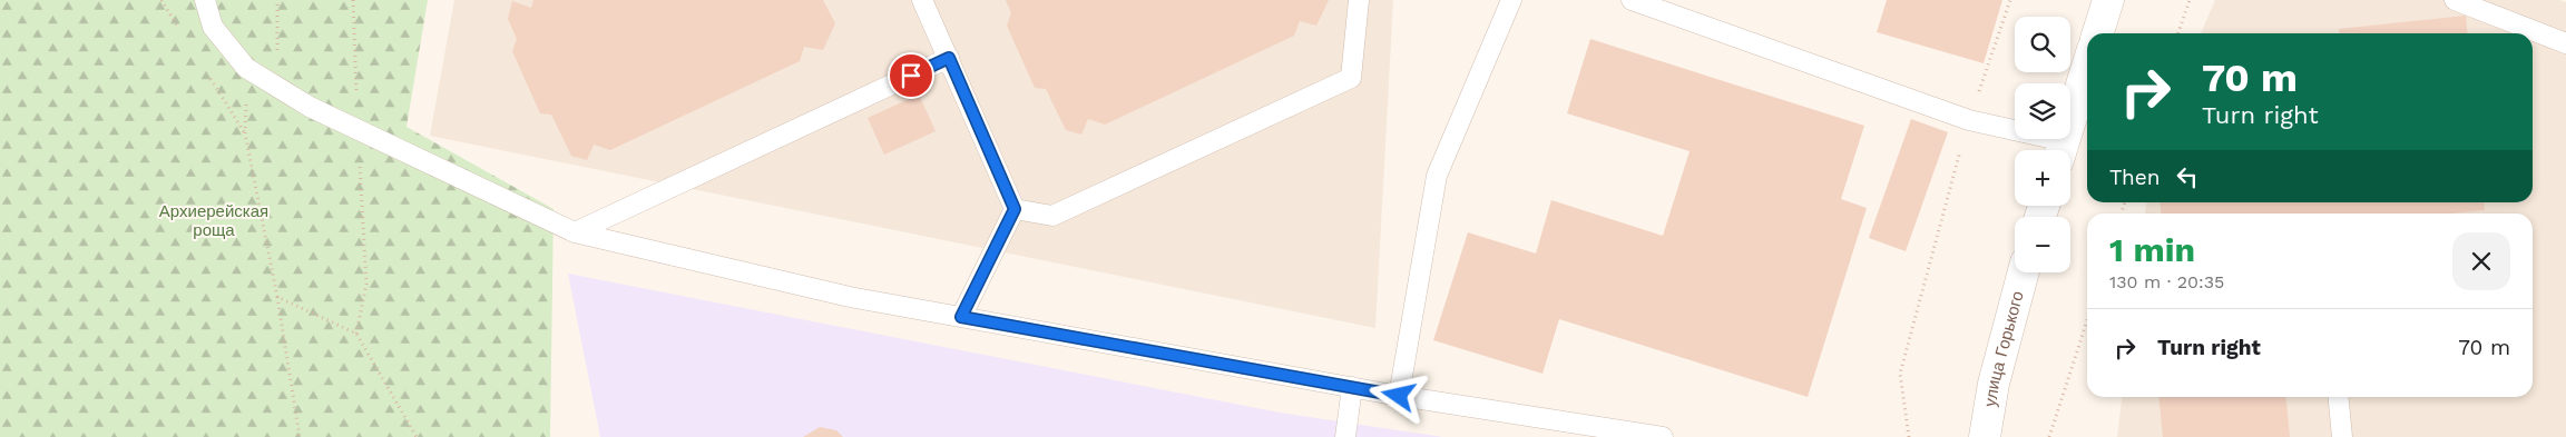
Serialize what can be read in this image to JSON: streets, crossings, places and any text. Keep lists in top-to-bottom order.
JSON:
{
  "streets": {
    "street": ["улица Горького"]
  },
  "parks": ["Архиерейская роща"],
  "page": {
    "map_buttons": ["+", "−"],
    "turn": ["70 m", "Turn right"],
    "then": "Then",
    "heading": ["1 min", "130 m · 20:35"],
    "list": [
      {
        "name": "Turn right",
        "value": "70 m"
      }
    ]
  }
}
